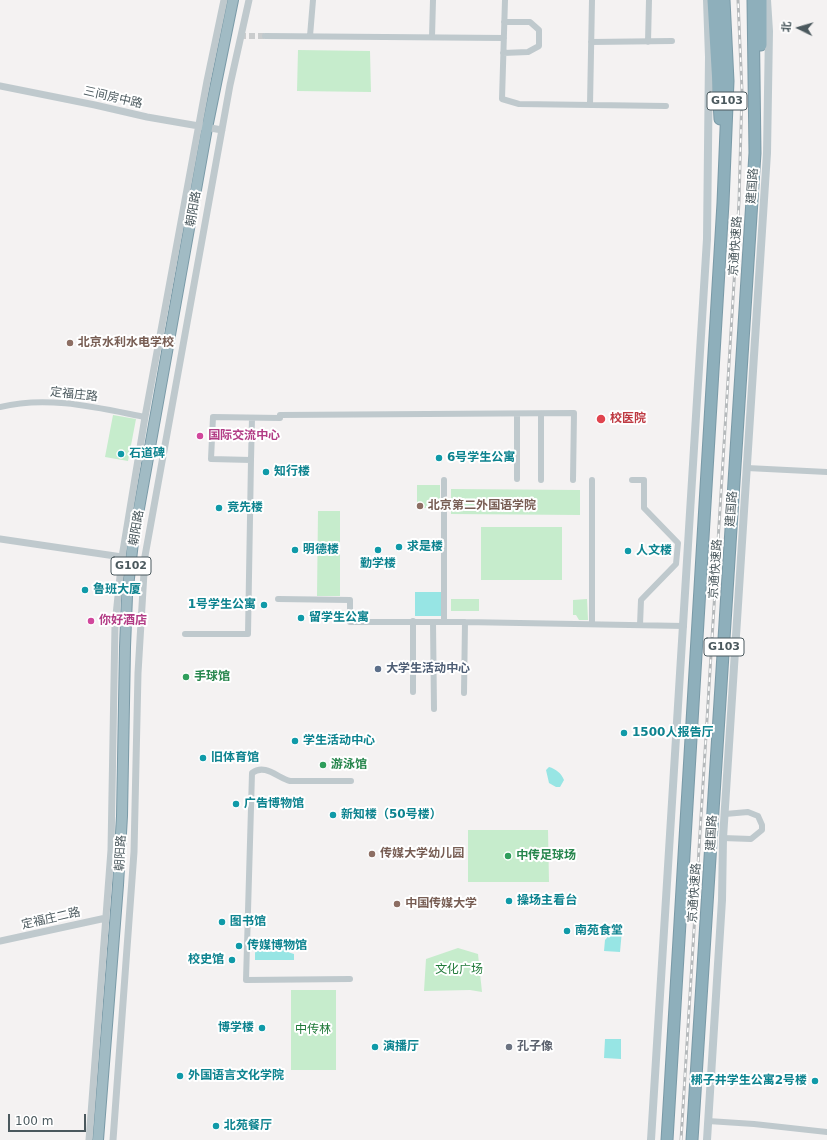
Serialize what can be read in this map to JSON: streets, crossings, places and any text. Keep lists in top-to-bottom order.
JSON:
{
  "streets": {
    "highway": [
      "G103",
      "朝阳路",
      "京通快速路",
      "G102"
    ],
    "main road": ["建国路"],
    "street": ["三间房中路", "定福庄路", "定福庄二路"]
  },
  "crossings": [
    ["三间房中路", "朝阳路"],
    ["朝阳路", "定福庄路"],
    ["朝阳路", "定福庄二路"]
  ],
  "parks": ["文化广场", "中传林"],
  "places": [
    "北京水利水电学校",
    "校医院",
    "国际交流中心",
    "石道碑",
    "6号学生公寓",
    "知行楼",
    "北京第二外国语学院",
    "竞先楼",
    "求是楼",
    "明德楼",
    "勤学楼",
    "人文楼",
    "鲁班大厦",
    "1号学生公寓",
    "留学生公寓",
    "你好酒店",
    "大学生活动中心",
    "手球馆",
    "1500人报告厅",
    "学生活动中心",
    "旧体育馆",
    "游泳馆",
    "广告博物馆",
    "新知楼（50号楼）",
    "传媒大学幼儿园",
    "中传足球场",
    "操场主看台",
    "中国传媒大学",
    "图书馆",
    "南苑食堂",
    "传媒博物馆",
    "校史馆",
    "博学楼",
    "演播厅",
    "孔子像",
    "外国语言文化学院",
    "梆子井学生公寓2号楼",
    "北苑餐厅"
  ],
  "scale_bar": "100 m",
  "north": "left"
}
